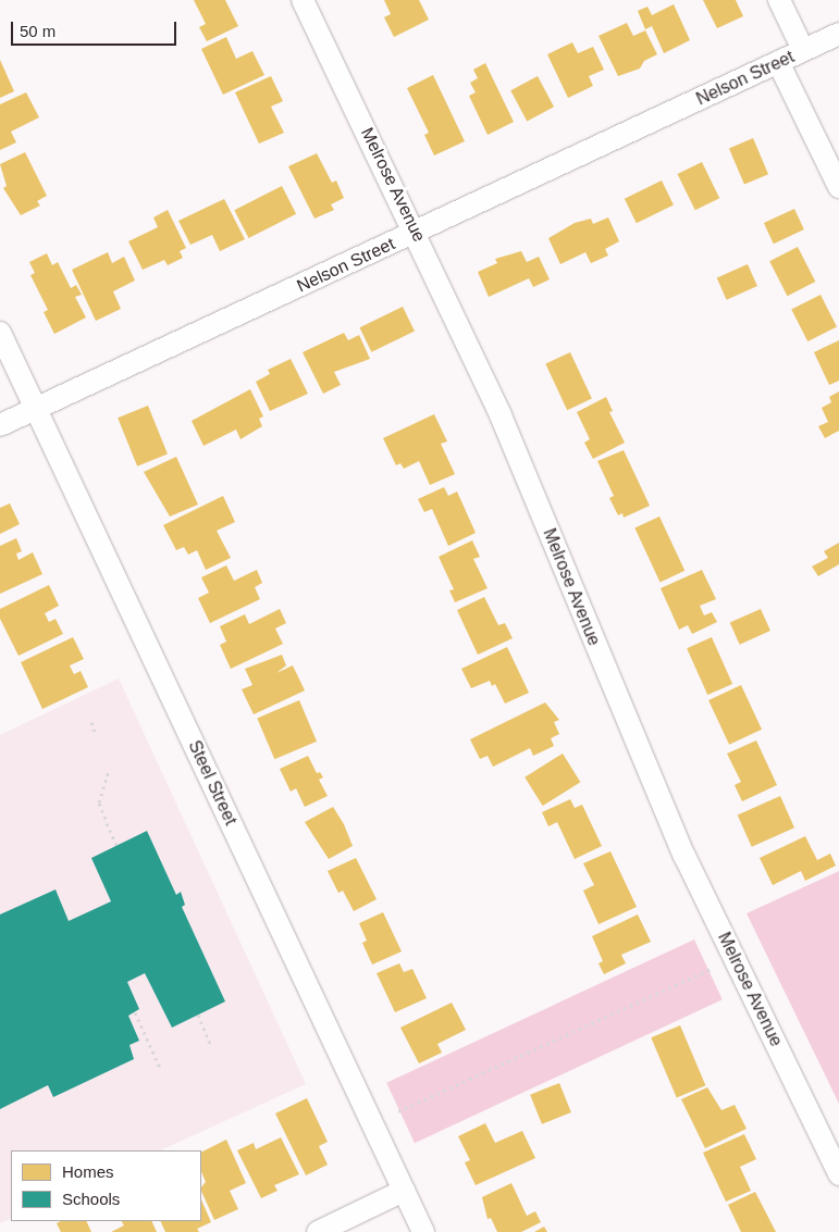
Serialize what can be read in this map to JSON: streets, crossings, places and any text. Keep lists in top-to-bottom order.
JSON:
{
  "streets": {
    "street": ["Nelson Street", "Melrose Avenue", "Steel Street"]
  },
  "crossings": [
    ["Nelson Street", "Melrose Avenue"],
    ["Nelson Street", "Steel Street"]
  ],
  "legend": ["Homes", "Schools"],
  "scale_bar": "50 m"
}
